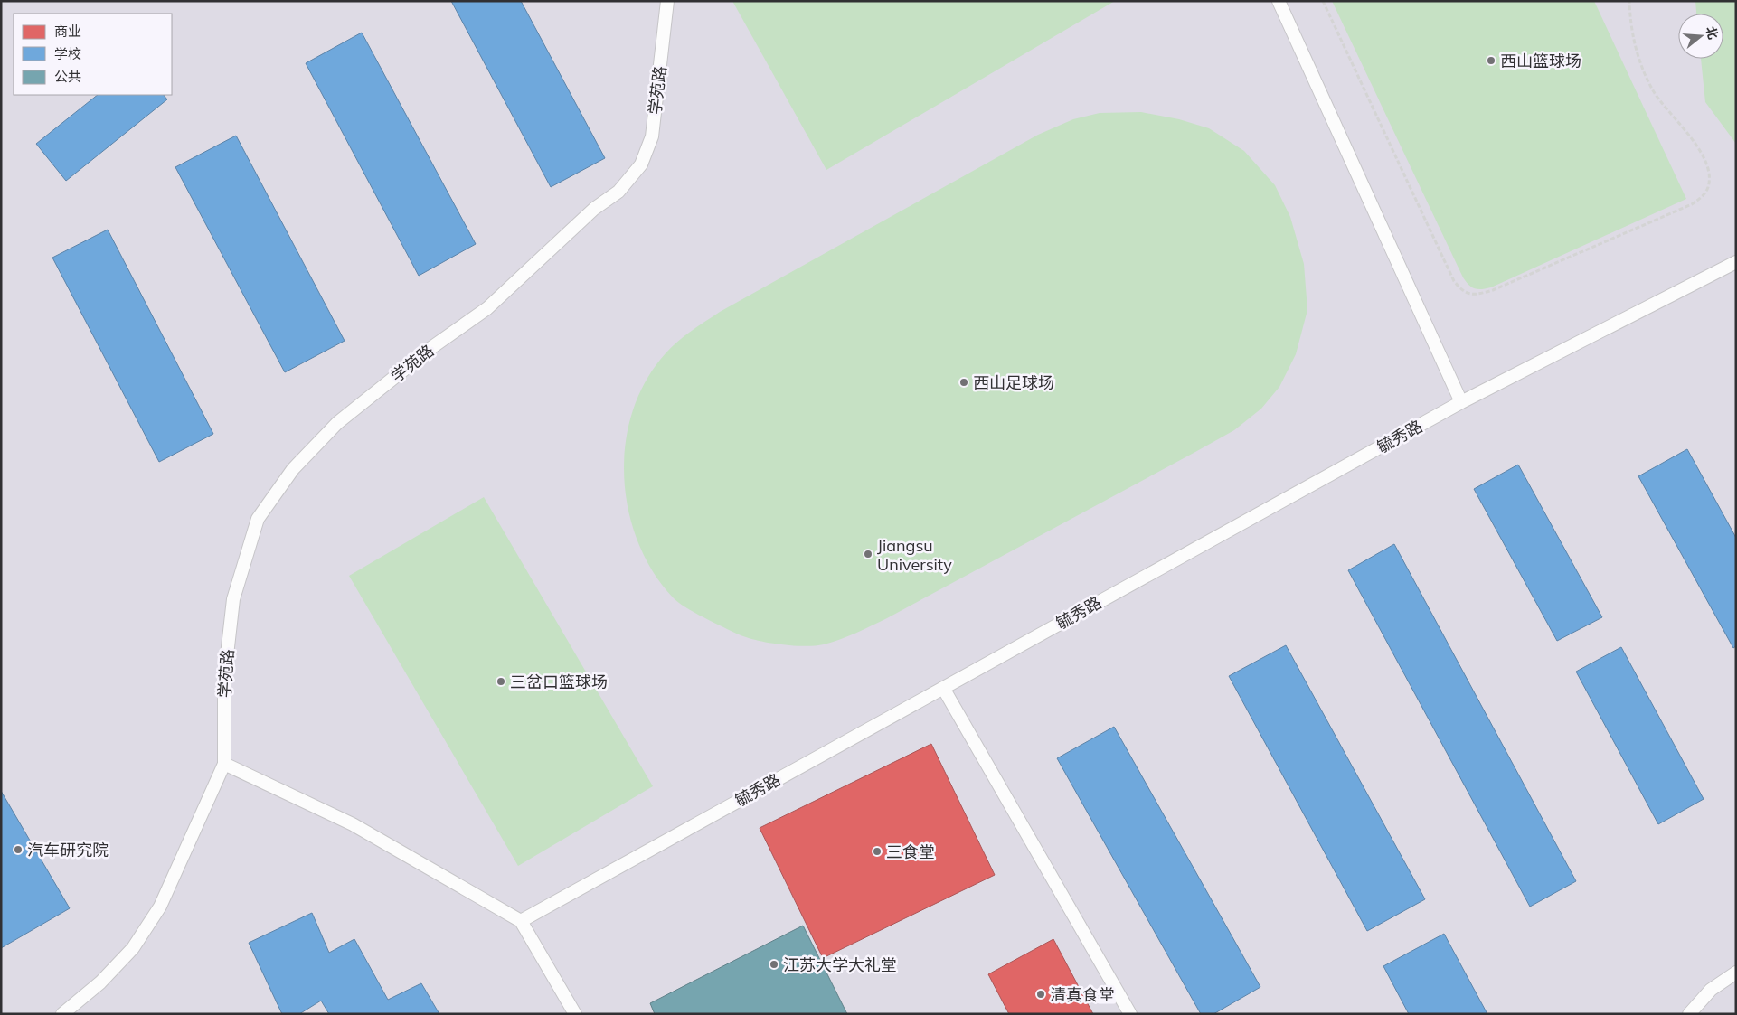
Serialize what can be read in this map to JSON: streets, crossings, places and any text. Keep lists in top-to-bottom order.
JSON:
{
  "streets": {
    "lane": ["学苑路", "毓秀路"]
  },
  "places": [
    "西山篮球场",
    "西山足球场",
    "Jiangsu University",
    "三岔口篮球场",
    "汽车研究院",
    "三食堂",
    "江苏大学大礼堂",
    "清真食堂"
  ],
  "legend": ["商业", "学校", "公共"],
  "north": "right"
}
